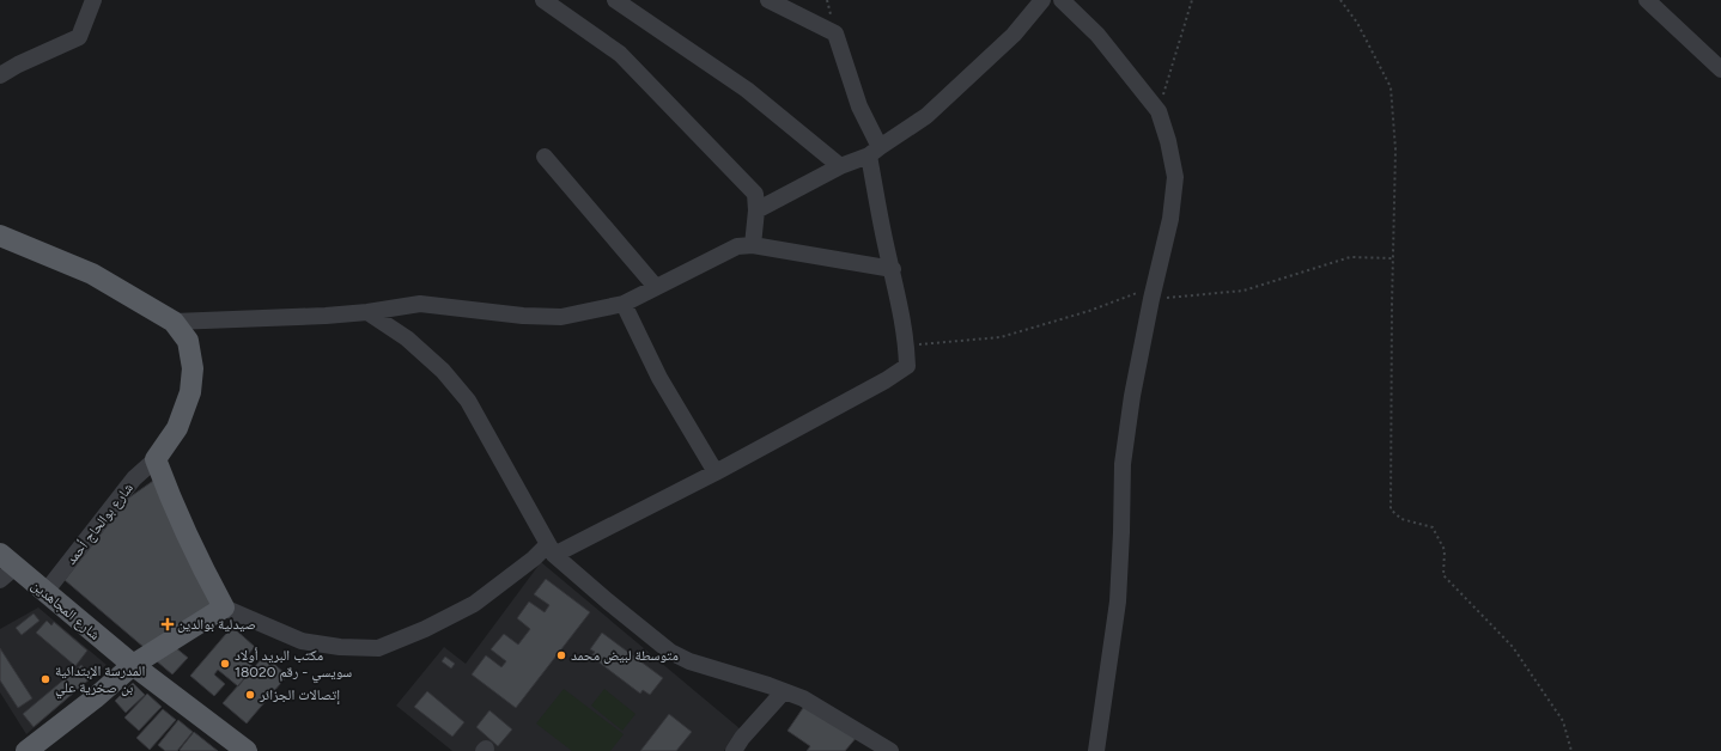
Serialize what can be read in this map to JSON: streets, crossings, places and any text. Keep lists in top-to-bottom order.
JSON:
{
  "streets": {
    "main road": ["شارع المجاهدين"],
    "street": ["شارع بوالحاج أحمد"]
  },
  "crossings": [
    ["شارع بوالحاج أحمد", "شارع المجاهدين"]
  ],
  "places": {
    "health": ["صيدلية بوالدين"],
    "other": [
      "متوسطة لبيض محمد",
      "مكتب البريد أولاد سويسي - رقم 18020",
      "المدرسة الإبتدائية بن صخرية علي",
      "إتصالات الجزائر"
    ]
  }
}
